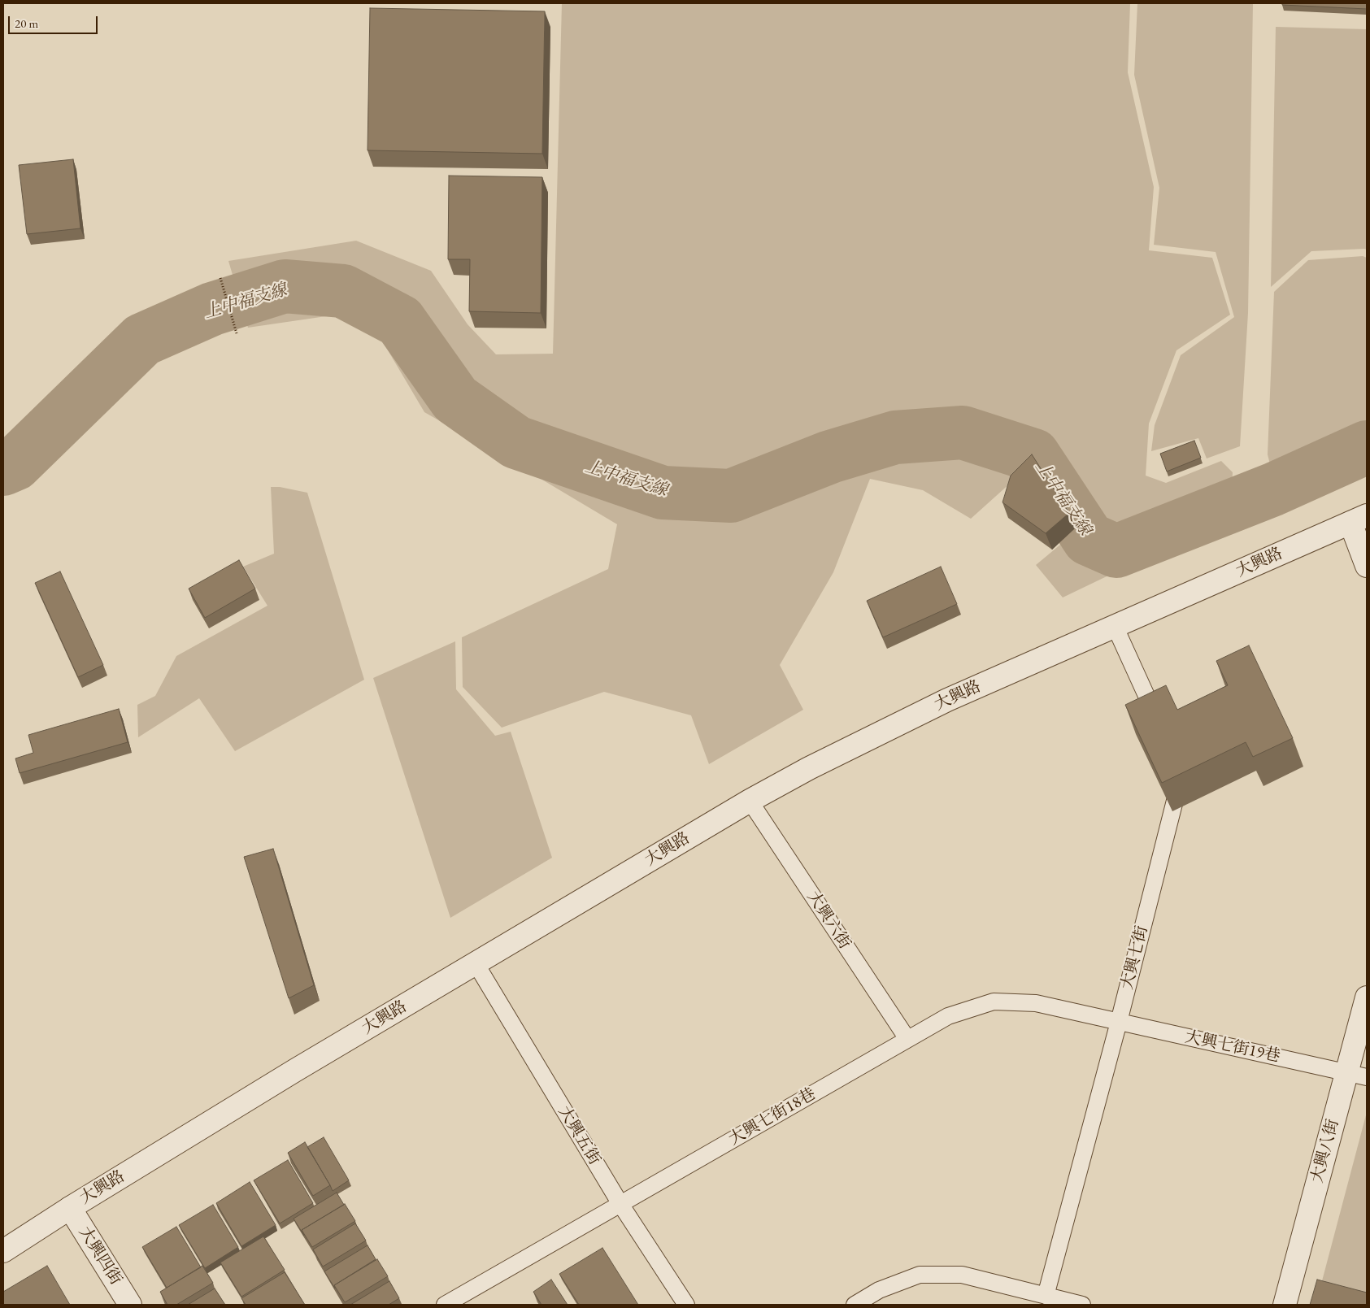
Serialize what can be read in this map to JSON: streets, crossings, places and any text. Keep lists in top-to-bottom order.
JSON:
{
  "streets": {
    "street": ["大興路", "大興八街", "大興四街"],
    "lane": [
      "大興六街",
      "大興七街",
      "大興七街19巷",
      "大興七街18巷",
      "大興五街"
    ]
  },
  "crossings": [
    ["大興路", "大興六街"],
    ["大興路", "大興五街"],
    ["大興路", "大興四街"],
    ["大興六街", "大興七街18巷"],
    ["大興七街", "大興七街19巷"],
    ["大興七街", "大興七街18巷"],
    ["大興七街19巷", "大興七街18巷"],
    ["大興七街19巷", "大興八街"],
    ["大興七街18巷", "大興五街"]
  ],
  "water": ["上中福支線"],
  "scale_bar": "20 m"
}
